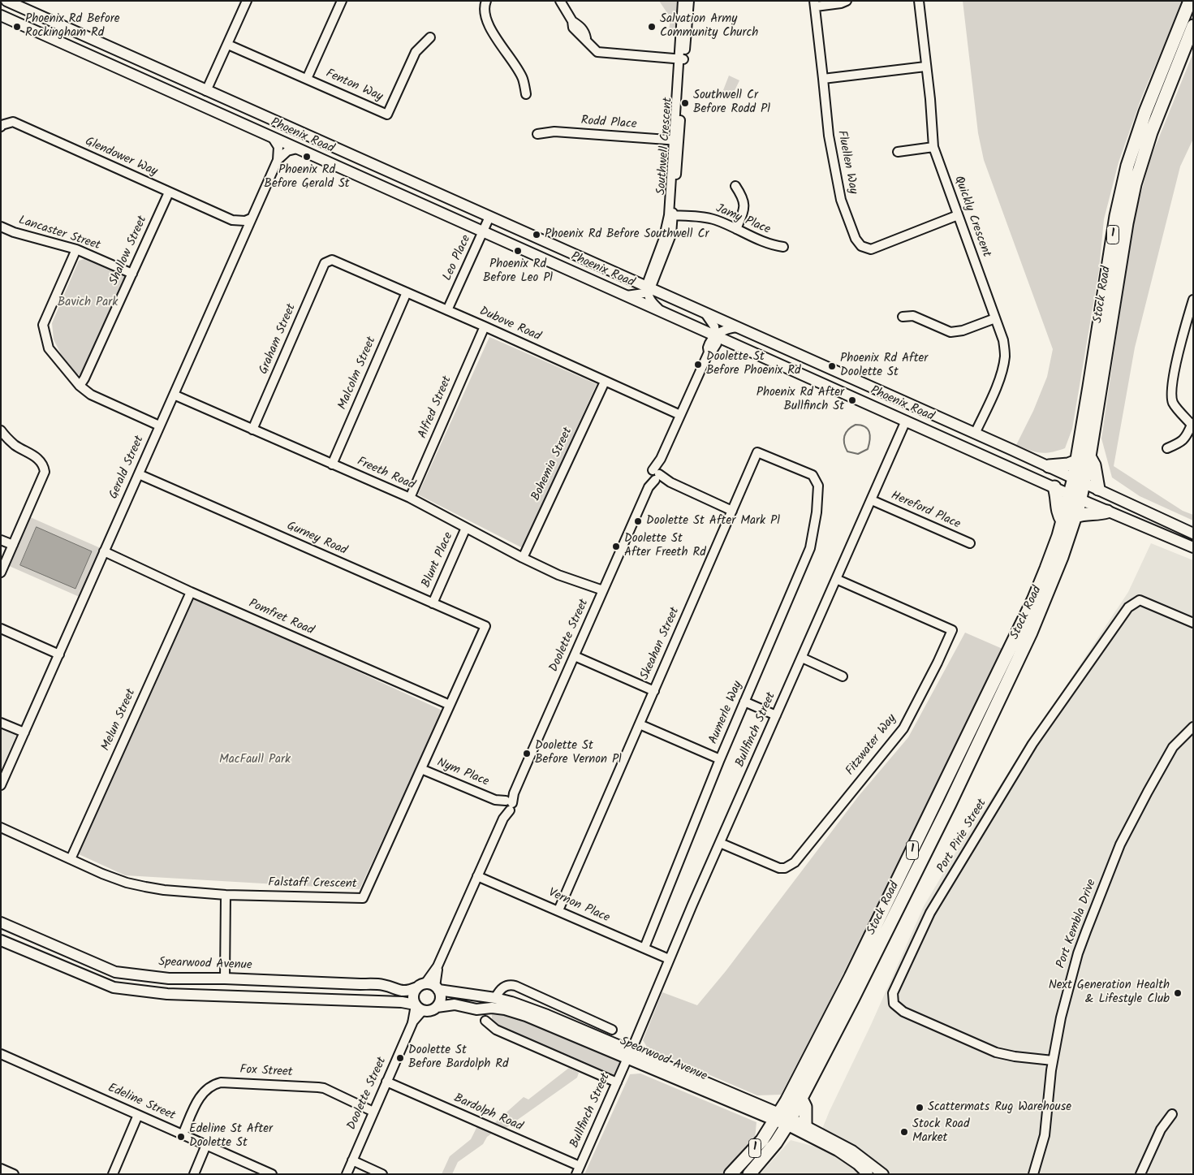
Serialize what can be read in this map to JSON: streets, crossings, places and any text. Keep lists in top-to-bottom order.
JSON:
{
  "streets": {
    "highway": ["1", "Stock Road"],
    "main road": ["Phoenix Road", "Spearwood Avenue"],
    "street": [
      "Fenton Way",
      "Rodd Place",
      "Southwell Crescent",
      "Glendower Way",
      "Fluellen Way",
      "Quickly Crescent",
      "Jamy Place",
      "Lancaster Street",
      "Shallow Street",
      "Leo Place",
      "Dubove Road",
      "Graham Street",
      "Malcolm Street",
      "Alfred Street",
      "Bohemia Street",
      "Gerald Street",
      "Freeth Road",
      "Hereford Place",
      "Gurney Road",
      "Blunt Place",
      "Pomfret Road",
      "Doolette Street",
      "Skeahan Street",
      "Aumerle Way",
      "Melun Street",
      "Bullfinch Street",
      "Fitzwater Way",
      "Nym Place",
      "Port Pirie Street",
      "Falstaff Crescent",
      "Vernon Place",
      "Port Kembla Drive",
      "Fox Street",
      "Edeline Street",
      "Bardolph Road"
    ]
  },
  "crossings": [
    ["Rodd Place", "Southwell Crescent"],
    ["Phoenix Road", "Southwell Crescent"],
    ["Phoenix Road", "Quickly Crescent"],
    ["Phoenix Road", "Leo Place"],
    ["Phoenix Road", "Stock Road"],
    ["Phoenix Road", "Doolette Street"],
    ["Phoenix Road", "Bullfinch Street"],
    ["Southwell Crescent", "Jamy Place"],
    ["Glendower Way", "Shallow Street"],
    ["Glendower Way", "Gerald Street"],
    ["Fluellen Way", "Quickly Crescent"],
    ["Lancaster Street", "Shallow Street"],
    ["Leo Place", "Dubove Road"],
    ["Stock Road", "Spearwood Avenue"],
    ["Dubove Road", "Graham Street"],
    ["Dubove Road", "Malcolm Street"],
    ["Dubove Road", "Alfred Street"],
    ["Dubove Road", "Bohemia Street"],
    ["Dubove Road", "Doolette Street"],
    ["Graham Street", "Freeth Road"],
    ["Malcolm Street", "Freeth Road"],
    ["Alfred Street", "Freeth Road"],
    ["Bohemia Street", "Freeth Road"],
    ["Gerald Street", "Freeth Road"],
    ["Gerald Street", "Gurney Road"],
    ["Gerald Street", "Pomfret Road"],
    ["Freeth Road", "Blunt Place"],
    ["Freeth Road", "Doolette Street"],
    ["Hereford Place", "Bullfinch Street"],
    ["Gurney Road", "Blunt Place"],
    ["Gurney Road", "Falstaff Crescent"],
    ["Pomfret Road", "Melun Street"],
    ["Pomfret Road", "Falstaff Crescent"],
    ["Doolette Street", "Nym Place"],
    ["Doolette Street", "Vernon Place"],
    ["Doolette Street", "Spearwood Avenue"],
    ["Doolette Street", "Fox Street"],
    ["Doolette Street", "Bardolph Road"],
    ["Skeahan Street", "Aumerle Way"],
    ["Skeahan Street", "Vernon Place"],
    ["Aumerle Way", "Vernon Place"],
    ["Melun Street", "Falstaff Crescent"],
    ["Bullfinch Street", "Fitzwater Way"],
    ["Bullfinch Street", "Vernon Place"],
    ["Bullfinch Street", "Spearwood Avenue"],
    ["Bullfinch Street", "Bardolph Road"],
    ["Nym Place", "Falstaff Crescent"],
    ["Port Pirie Street", "Port Kembla Drive"],
    ["Fox Street", "Edeline Street"]
  ],
  "parks": ["Bavich Park", "MacFaull Park"],
  "places": [
    "Phoenix Rd Before Rockingham Rd",
    "Salvation Army Community Church",
    "Southwell Cr Before Rodd Pl",
    "Phoenix Rd Before Gerald St",
    "Phoenix Rd Before Southwell Cr",
    "Phoenix Rd Before Leo Pl",
    "Doolette St Before Phoenix Rd",
    "Phoenix Rd After Doolette St",
    "Phoenix Rd After Bullfinch St",
    "Doolette St After Mark Pl",
    "Doolette St After Freeth Rd",
    "Doolette St Before Vernon Pl",
    "Next Generation Health & Lifestyle Club",
    "Doolette St Before Bardolph Rd",
    "Scattermats Rug Warehouse",
    "Stock Road Market",
    "Edeline St After Doolette St"
  ]
}
